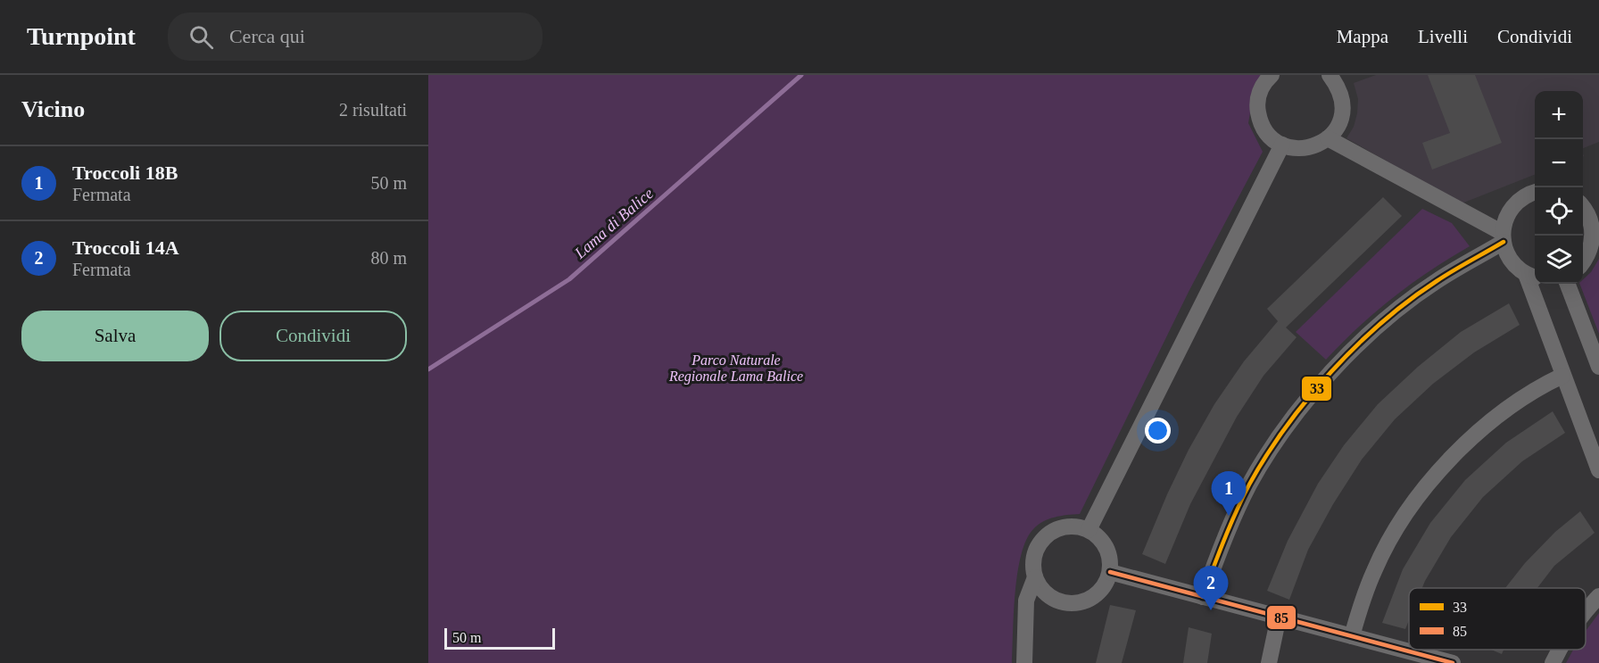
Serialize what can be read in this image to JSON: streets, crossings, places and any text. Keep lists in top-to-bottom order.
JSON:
{
  "water": ["Lama di Balice"],
  "parks": ["Parco Naturale Regionale Lama Balice"],
  "lines": ["transit line 33", "transit line 85"],
  "legend": ["33", "85"],
  "scale_bar": "50 m",
  "page": {
    "header": "Turnpoint",
    "search": "Cerca qui",
    "nav": ["Mappa", "Livelli", "Condividi"],
    "heading": ["Vicino", "2 risultati"],
    "map_buttons": ["+", "−"],
    "list": [
      {
        "mark": "1",
        "name": "Troccoli 18B",
        "note": "Fermata",
        "value": "50 m"
      },
      {
        "mark": "2",
        "name": "Troccoli 14A",
        "note": "Fermata",
        "value": "80 m"
      }
    ],
    "buttons": ["Salva", "Condividi"],
    "pins": ["1", "2"],
    "scale": "50 m"
  }
}
